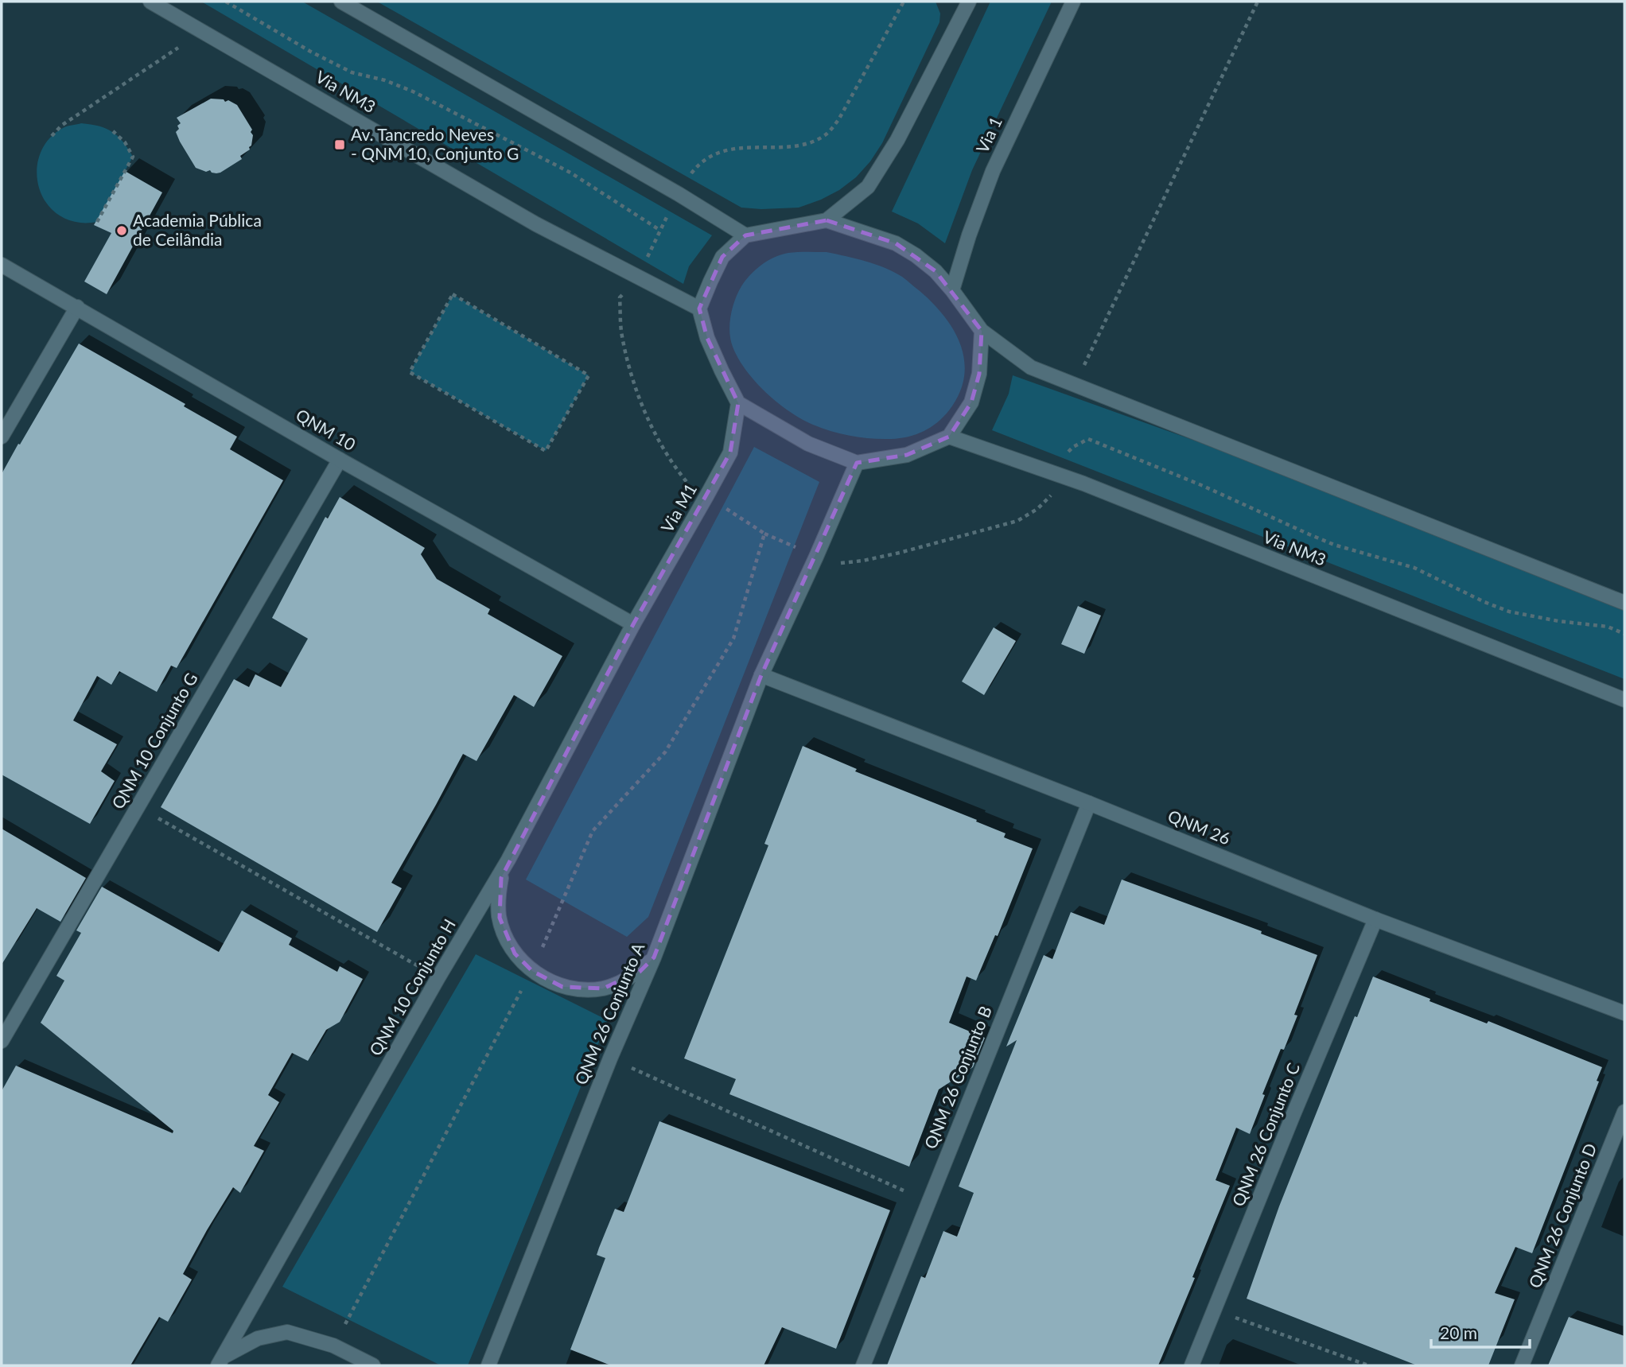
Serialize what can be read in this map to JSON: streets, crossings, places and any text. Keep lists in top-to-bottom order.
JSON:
{
  "streets": {
    "main road": [
      "Via NM3",
      "Via 1",
      "QNM 10",
      "Via M1",
      "QNM 10 Conjunto G",
      "QNM 26",
      "QNM 10 Conjunto H",
      "QNM 26 Conjunto A",
      "QNM 26 Conjunto B",
      "QNM 26 Conjunto C",
      "QNM 26 Conjunto D"
    ]
  },
  "crossings": [
    ["QNM 10", "Via M1"],
    ["QNM 10", "QNM 10 Conjunto G"],
    ["QNM 10", "QNM 10 Conjunto H"],
    ["Via M1", "QNM 10 Conjunto H"],
    ["QNM 26", "QNM 26 Conjunto A"],
    ["QNM 26", "QNM 26 Conjunto B"],
    ["QNM 26", "QNM 26 Conjunto C"]
  ],
  "places": {
    "transit": ["Av. Tancredo Neves - QNM 10, Conjunto G"],
    "other": ["Academia Pública de Ceilândia"]
  },
  "scale_bar": "20 m"
}
